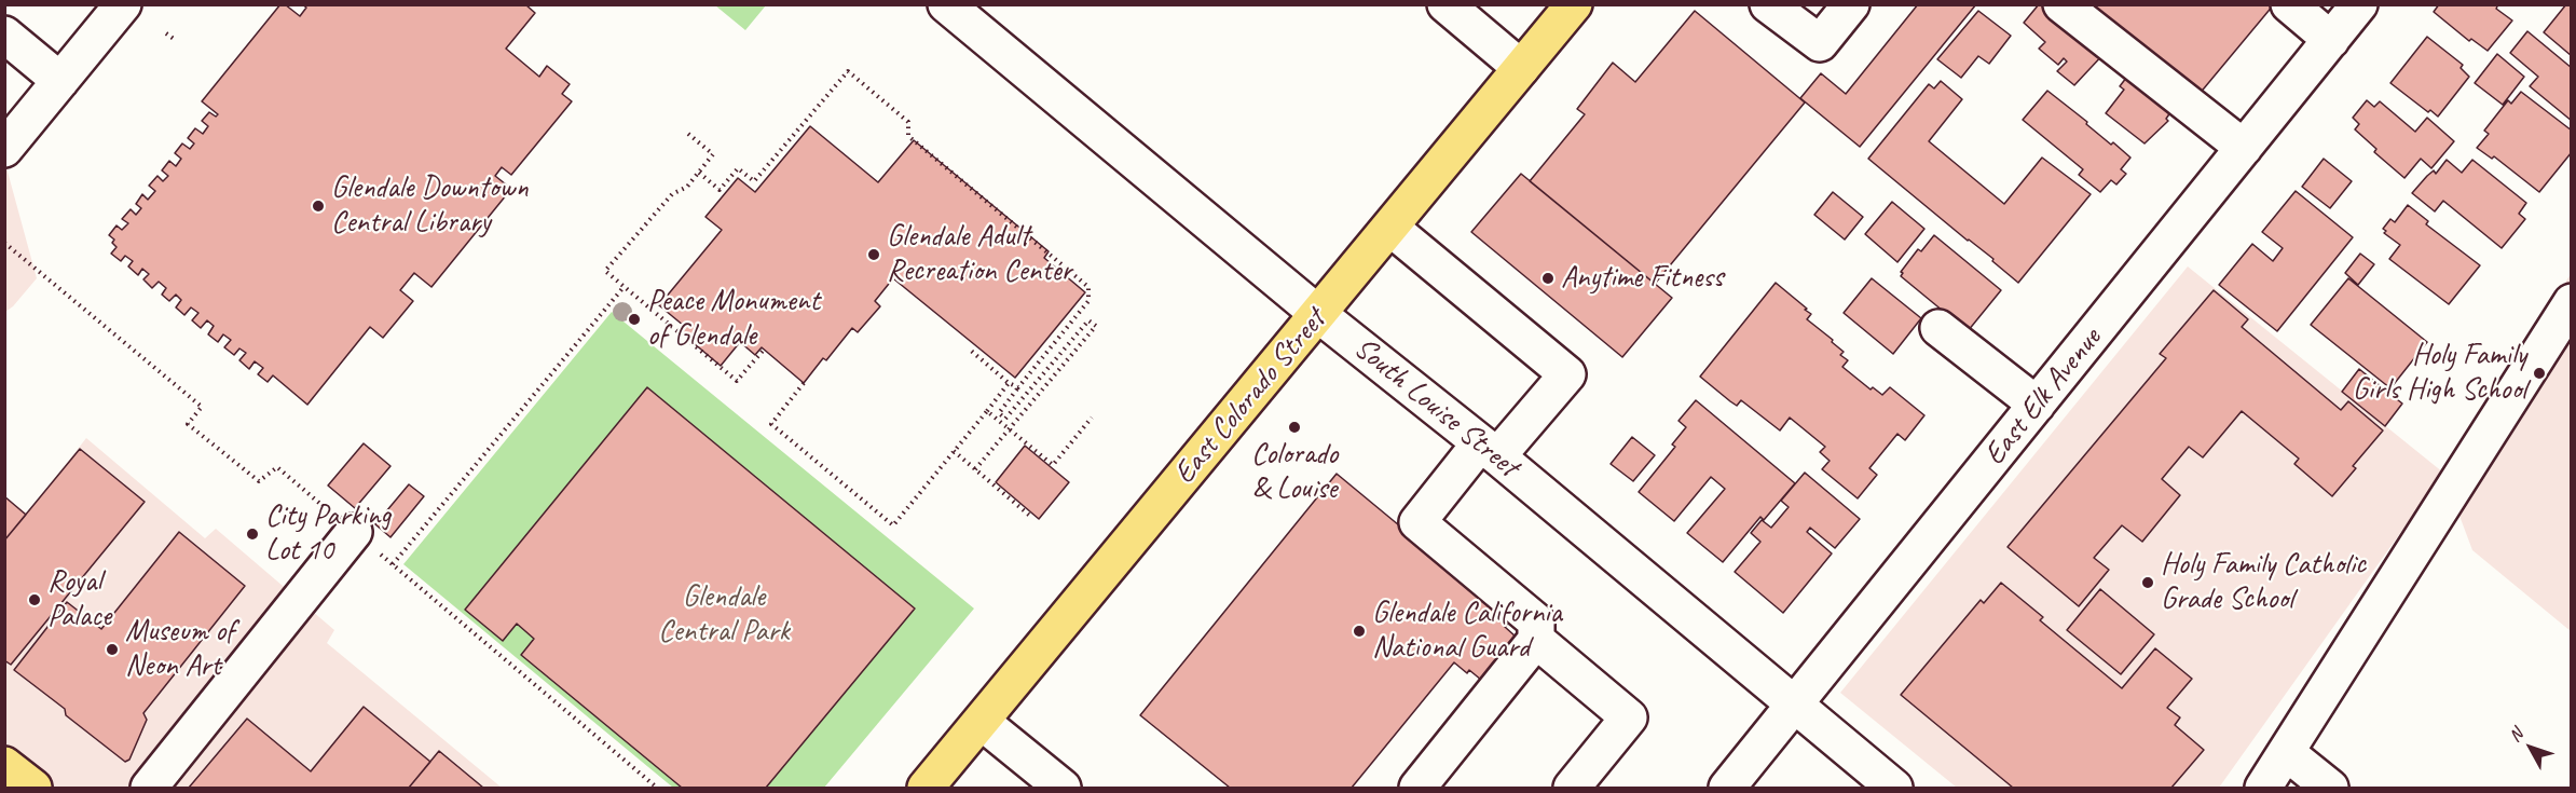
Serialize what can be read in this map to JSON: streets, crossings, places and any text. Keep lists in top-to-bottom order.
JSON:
{
  "streets": {
    "main road": ["East Colorado Street"],
    "street": ["East Elk Avenue", "South Louise Street"]
  },
  "crossings": [
    ["East Colorado Street", "South Louise Street"],
    ["East Elk Avenue", "South Louise Street"]
  ],
  "parks": ["Glendale Central Park"],
  "places": [
    "Glendale Downtown Central Library",
    "Glendale Adult Recreation Center",
    "Anytime Fitness",
    "Peace Monument of Glendale",
    "Holy Family Girls High School",
    "Colorado & Louise",
    "City Parking Lot 10",
    "Holy Family Catholic Grade School",
    "Royal Palace",
    "Glendale California National Guard",
    "Museum of Neon Art"
  ],
  "north": "top left"
}
